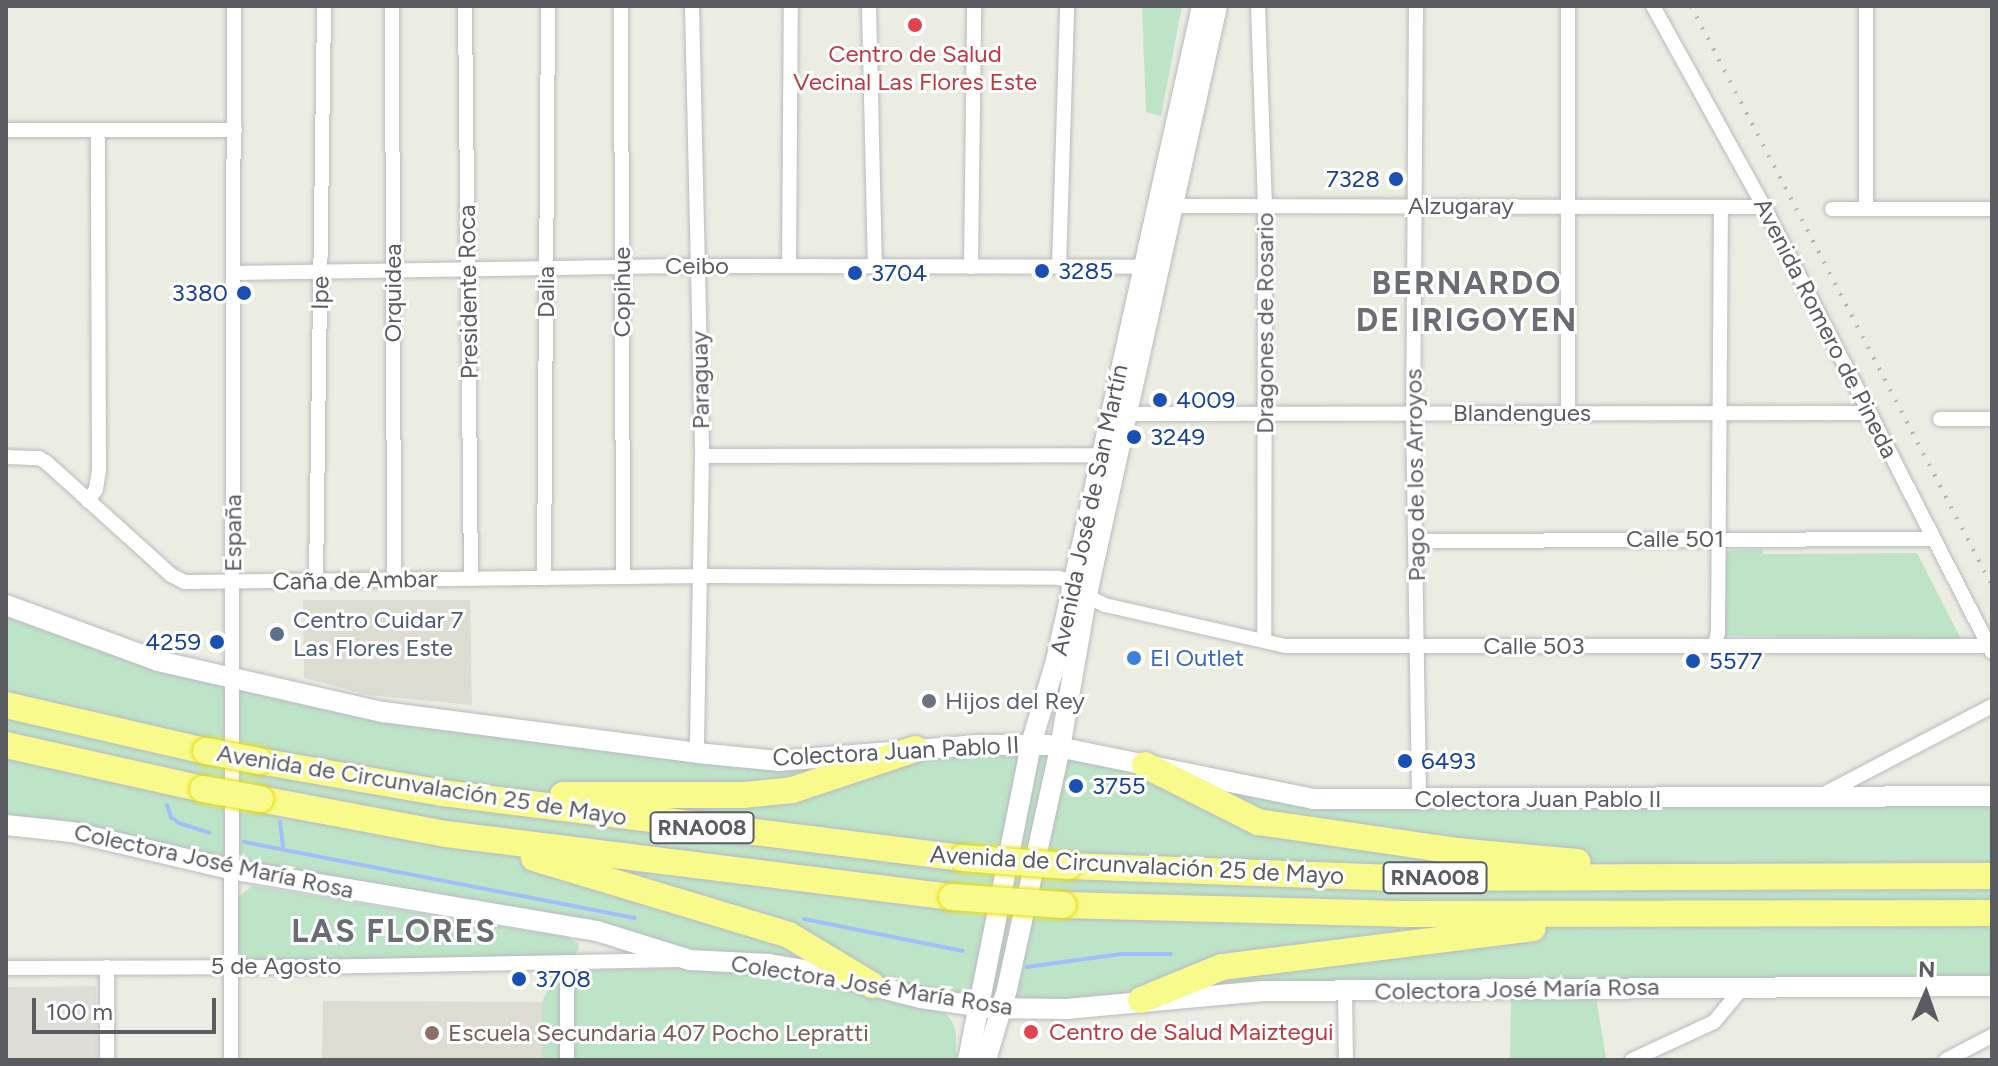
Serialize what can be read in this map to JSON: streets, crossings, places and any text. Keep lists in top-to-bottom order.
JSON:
{
  "streets": {
    "highway": ["Avenida de Circunvalación 25 de Mayo", "RNA008"],
    "main road": ["Avenida José de San Martín", "Colectora Juan Pablo II", "Colectora José María Rosa"],
    "street": [
      "Alzugaray",
      "Ceibo",
      "Presidente Roca",
      "Dalia",
      "Copihue",
      "Ipe",
      "Orquidea",
      "Dragones de Rosario",
      "Avenida Romero de Pineda",
      "Paraguay",
      "Blandengues",
      "Pago de los Arroyos",
      "España",
      "Calle 501",
      "Caña de Ambar",
      "Calle 503",
      "5 de Agosto"
    ]
  },
  "crossings": [
    ["Alzugaray", "Dragones de Rosario"],
    ["Alzugaray", "Avenida Romero de Pineda"],
    ["Alzugaray", "Pago de los Arroyos"],
    ["Alzugaray", "Avenida José de San Martín"],
    ["Ceibo", "Presidente Roca"],
    ["Ceibo", "Dalia"],
    ["Ceibo", "Copihue"],
    ["Ceibo", "Ipe"],
    ["Ceibo", "Orquidea"],
    ["Ceibo", "Paraguay"],
    ["Ceibo", "Avenida José de San Martín"],
    ["Ceibo", "España"],
    ["Presidente Roca", "Caña de Ambar"],
    ["Dalia", "Caña de Ambar"],
    ["Copihue", "Caña de Ambar"],
    ["Ipe", "Caña de Ambar"],
    ["Orquidea", "Caña de Ambar"],
    ["Dragones de Rosario", "Blandengues"],
    ["Dragones de Rosario", "Calle 503"],
    ["Avenida Romero de Pineda", "Blandengues"],
    ["Avenida Romero de Pineda", "Calle 501"],
    ["Avenida Romero de Pineda", "Calle 503"],
    ["Paraguay", "Caña de Ambar"],
    ["Paraguay", "Colectora Juan Pablo II"],
    ["Blandengues", "Pago de los Arroyos"],
    ["Blandengues", "Avenida José de San Martín"],
    ["Pago de los Arroyos", "Calle 501"],
    ["Pago de los Arroyos", "Calle 503"],
    ["Pago de los Arroyos", "Colectora Juan Pablo II"],
    ["Avenida José de San Martín", "Caña de Ambar"],
    ["Avenida José de San Martín", "Calle 503"],
    ["Avenida José de San Martín", "Colectora Juan Pablo II"],
    ["Avenida José de San Martín", "Colectora José María Rosa"],
    ["España", "Caña de Ambar"],
    ["España", "Colectora Juan Pablo II"],
    ["España", "Colectora José María Rosa"],
    ["España", "5 de Agosto"],
    ["Caña de Ambar", "Calle 503"],
    ["Colectora Juan Pablo II", "RNA008"],
    ["Avenida de Circunvalación 25 de Mayo", "RNA008"],
    ["Colectora José María Rosa", "5 de Agosto"]
  ],
  "districts": ["BERNARDO DE IRIGOYEN", "LAS FLORES"],
  "places": [
    "Centro de Salud Vecinal Las Flores Este",
    "7328",
    "3285",
    "3704",
    "3380",
    "4009",
    "3249",
    "Centro Cuidar 7 Las Flores Este",
    "4259",
    "El Outlet",
    "5577",
    "Hijos del Rey",
    "6493",
    "3755",
    "3708",
    "Centro de Salud Maiztegui",
    "Escuela Secundaria 407 Pocho Lepratti"
  ],
  "scale_bar": "100 m",
  "north": "top"
}
